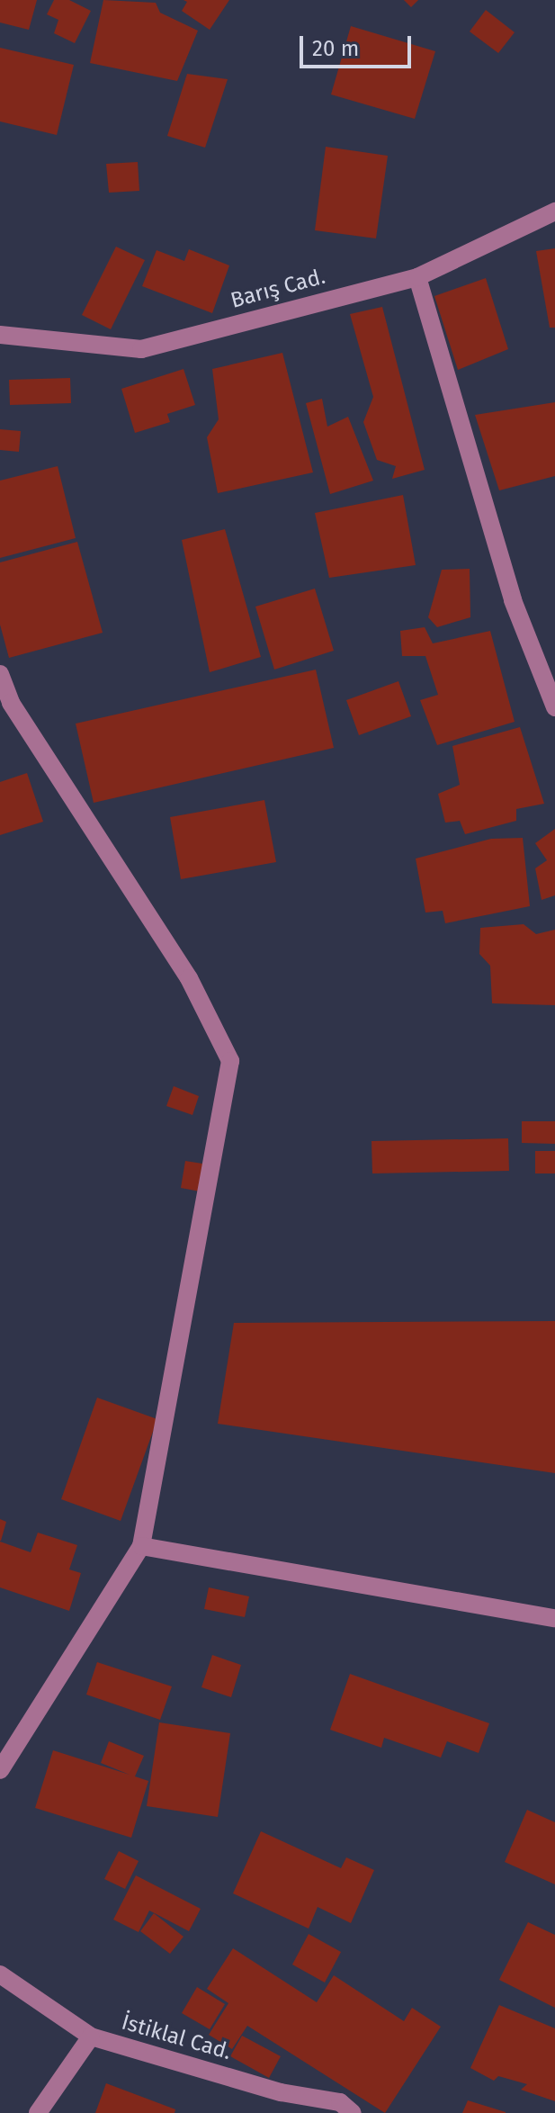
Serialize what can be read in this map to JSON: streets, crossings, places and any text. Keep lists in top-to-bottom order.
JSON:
{
  "streets": {
    "street": ["Barış Cad.", "İstiklal Cad."]
  },
  "scale_bar": "20 m"
}
